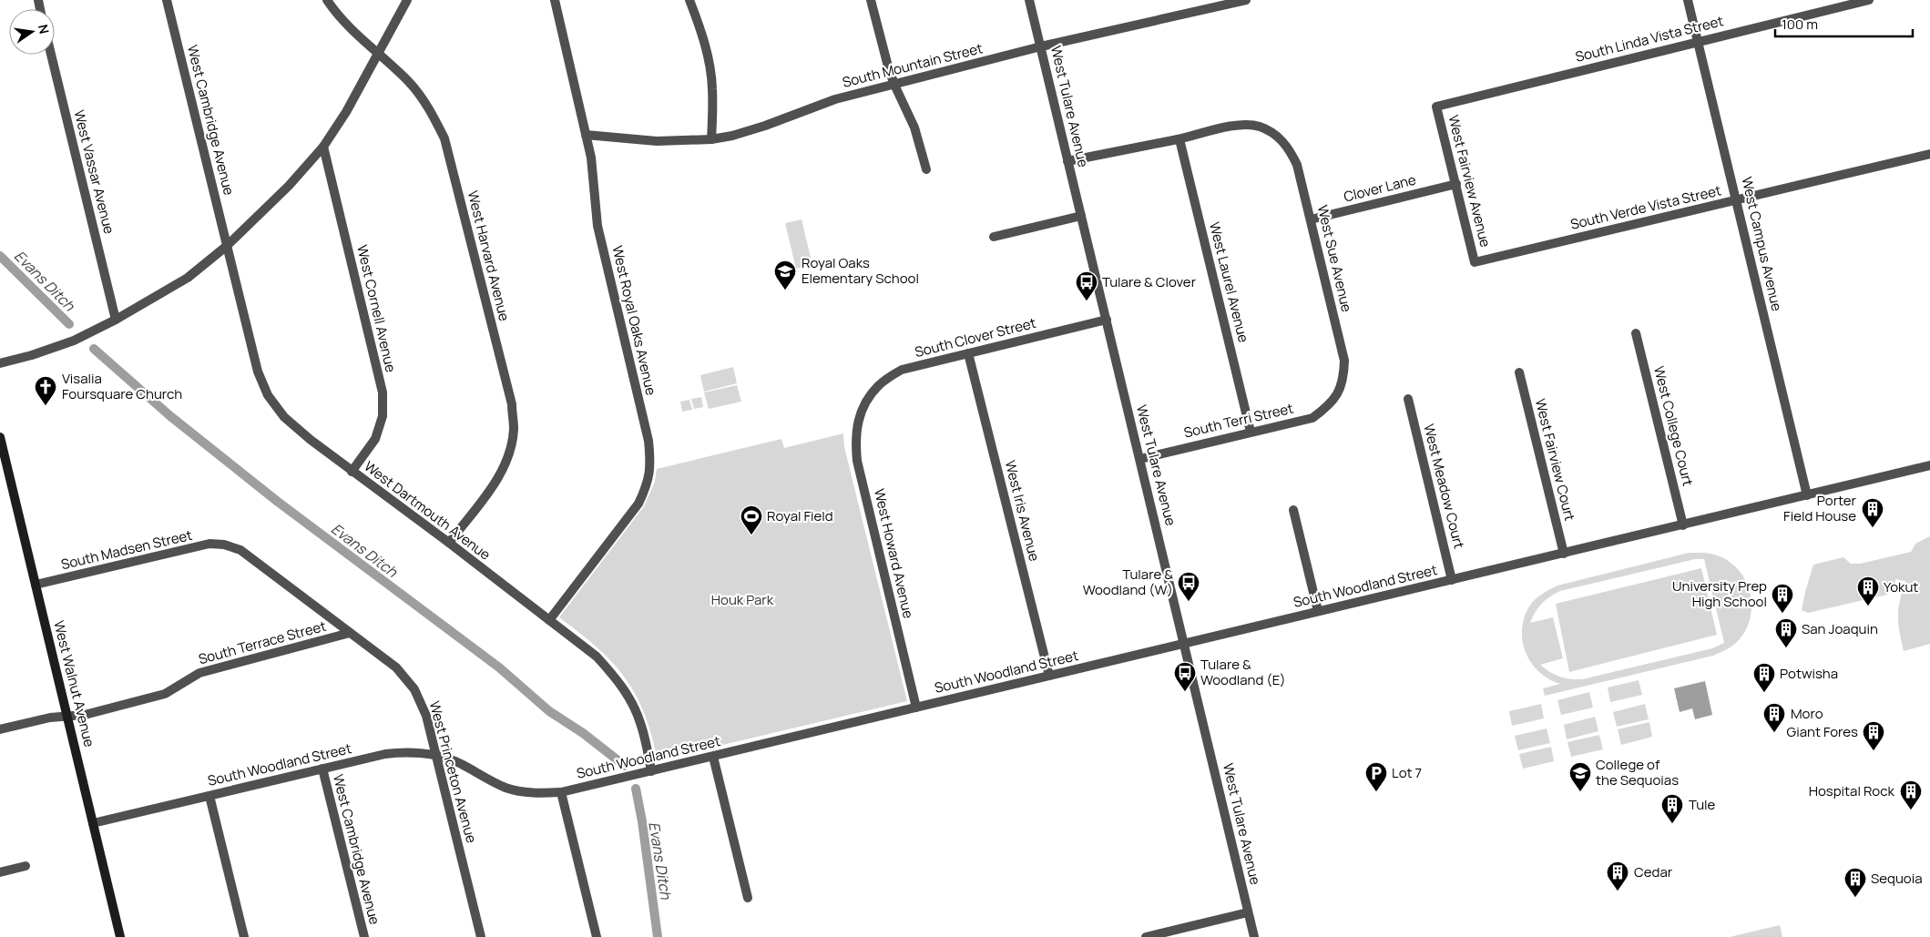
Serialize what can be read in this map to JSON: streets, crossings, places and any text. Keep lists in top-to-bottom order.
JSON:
{
  "streets": {
    "main road": ["West Walnut Avenue"],
    "street": [
      "South Linda Vista Street",
      "South Mountain Street",
      "West Tulare Avenue",
      "West Cambridge Avenue",
      "West Vassar Avenue",
      "West Fairview Avenue",
      "Clover Lane",
      "South Verde Vista Street",
      "West Campus Avenue",
      "West Harvard Avenue",
      "West Sue Avenue",
      "West Laurel Avenue",
      "West Cornell Avenue",
      "West Royal Oaks Avenue",
      "South Clover Street",
      "South Terri Street",
      "West College Court",
      "West Fairview Court",
      "West Meadow Court",
      "West Dartmouth Avenue",
      "West Iris Avenue",
      "South Madsen Street",
      "West Howard Avenue",
      "South Woodland Street",
      "South Terrace Street",
      "West Princeton Avenue"
    ]
  },
  "crossings": [
    ["South Linda Vista Street", "West Fairview Avenue"],
    ["South Linda Vista Street", "West Campus Avenue"],
    ["South Mountain Street", "West Tulare Avenue"],
    ["South Mountain Street", "West Royal Oaks Avenue"],
    ["West Tulare Avenue", "South Clover Street"],
    ["West Tulare Avenue", "South Terri Street"],
    ["West Tulare Avenue", "South Woodland Street"],
    ["West Cambridge Avenue", "West Dartmouth Avenue"],
    ["West Cambridge Avenue", "South Woodland Street"],
    ["West Fairview Avenue", "Clover Lane"],
    ["West Fairview Avenue", "South Verde Vista Street"],
    ["Clover Lane", "West Sue Avenue"],
    ["South Verde Vista Street", "West Campus Avenue"],
    ["West Campus Avenue", "South Woodland Street"],
    ["West Harvard Avenue", "West Dartmouth Avenue"],
    ["West Sue Avenue", "West Laurel Avenue"],
    ["West Sue Avenue", "South Terri Street"],
    ["West Laurel Avenue", "South Terri Street"],
    ["West Cornell Avenue", "West Dartmouth Avenue"],
    ["West Royal Oaks Avenue", "West Dartmouth Avenue"],
    ["South Clover Street", "West Iris Avenue"],
    ["South Clover Street", "West Howard Avenue"],
    ["West College Court", "South Woodland Street"],
    ["West Fairview Court", "South Woodland Street"],
    ["West Meadow Court", "South Woodland Street"],
    ["West Dartmouth Avenue", "South Woodland Street"],
    ["West Iris Avenue", "South Woodland Street"],
    ["South Madsen Street", "West Walnut Avenue"],
    ["South Madsen Street", "West Princeton Avenue"],
    ["West Howard Avenue", "South Woodland Street"],
    ["South Woodland Street", "West Walnut Avenue"],
    ["South Woodland Street", "West Princeton Avenue"],
    ["South Terrace Street", "West Walnut Avenue"],
    ["South Terrace Street", "West Princeton Avenue"]
  ],
  "water": ["Evans Ditch"],
  "parks": ["Houk Park"],
  "places": {
    "school or university": ["Royal Oaks Elementary School", "College of the Sequoias"],
    "bus stop": ["Tulare & Clover", "Tulare & Woodland (W)", "Tulare & Woodland (E)"],
    "church": ["Visalia Foursquare Church"],
    "building": [
      "Porter Field House",
      "Yokut",
      "University Prep High School",
      "San Joaquin",
      "Potwisha",
      "Moro",
      "Giant Fores",
      "Hospital Rock",
      "Tule",
      "Cedar",
      "Sequoia"
    ],
    "sports": ["Royal Field"],
    "parking": ["Lot 7"]
  },
  "scale_bar": "100 m",
  "north": "right"
}
